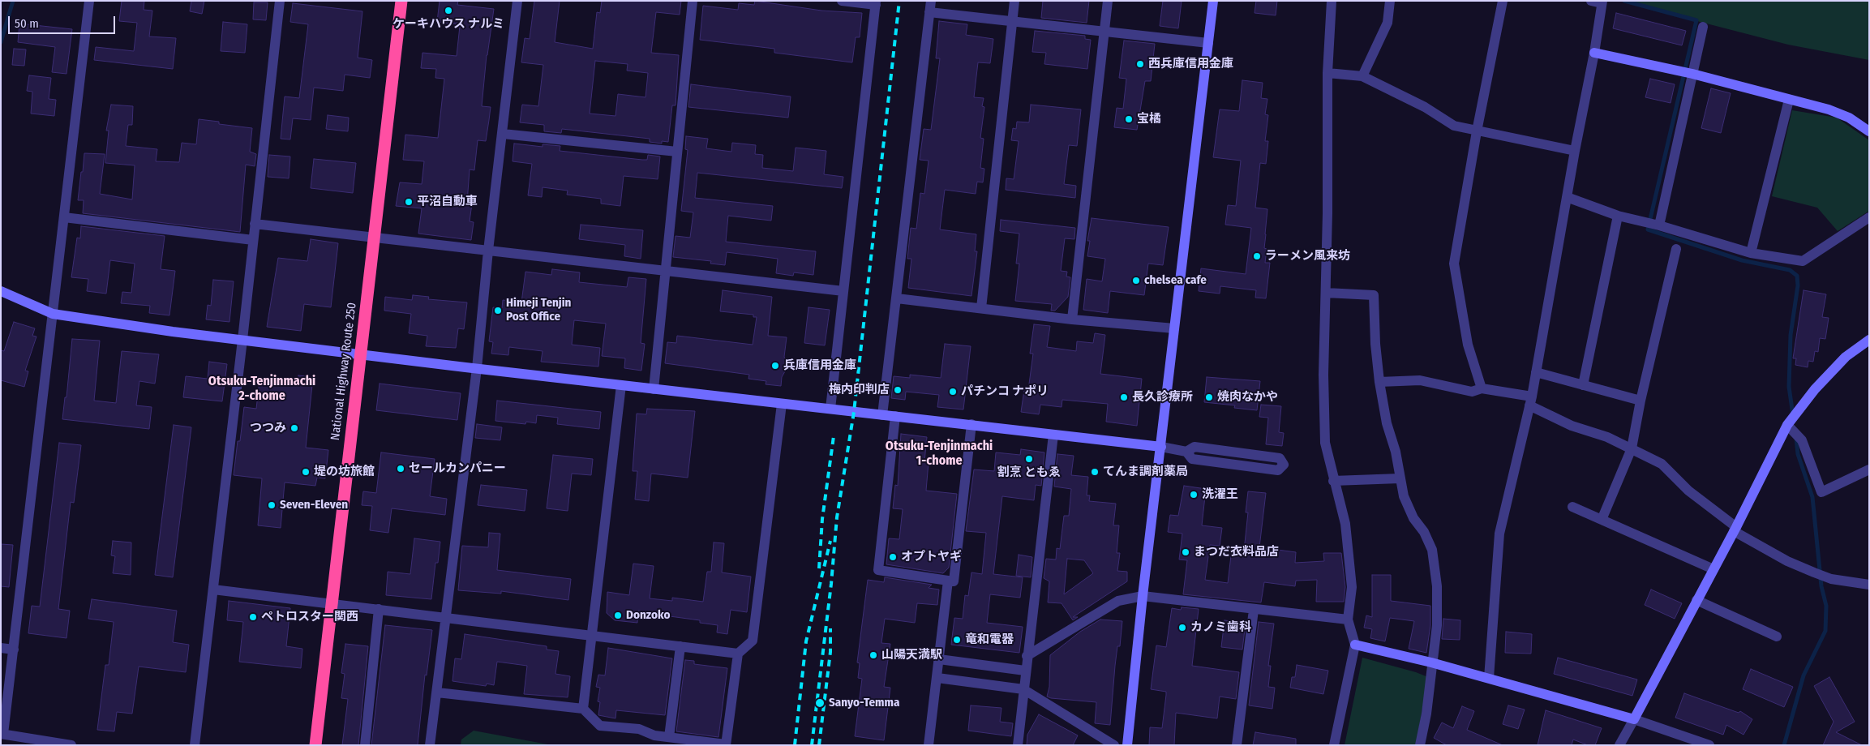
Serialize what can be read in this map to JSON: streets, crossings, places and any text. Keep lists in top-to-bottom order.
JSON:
{
  "streets": {
    "highway": ["National Highway Route 250"]
  },
  "districts": ["Otsuku-Tenjinmachi 2-chome", "Otsuku-Tenjinmachi 1-chome"],
  "places": [
    "ケーキハウス ナルミ",
    "西兵庫信用金庫",
    "宝橘",
    "平沼自動車",
    "ラーメン風来坊",
    "chelsea cafe",
    "Himeji Tenjin Post Office",
    "兵庫信用金庫",
    "梅内印判店",
    "パチンコ ナポリ",
    "長久診療所",
    "焼肉なかや",
    "つつみ",
    "割烹 ともゑ",
    "セールカンパニー",
    "堤の坊旅館",
    "てんま調剤薬局",
    "洗濯王",
    "Seven-Eleven",
    "まつだ衣料品店",
    "オプトヤギ",
    "Donzoko",
    "ペトロスター関西",
    "カノミ歯科",
    "竜和電器",
    "山陽天満駅",
    "Sanyo-Temma"
  ],
  "scale_bar": "50 m"
}
